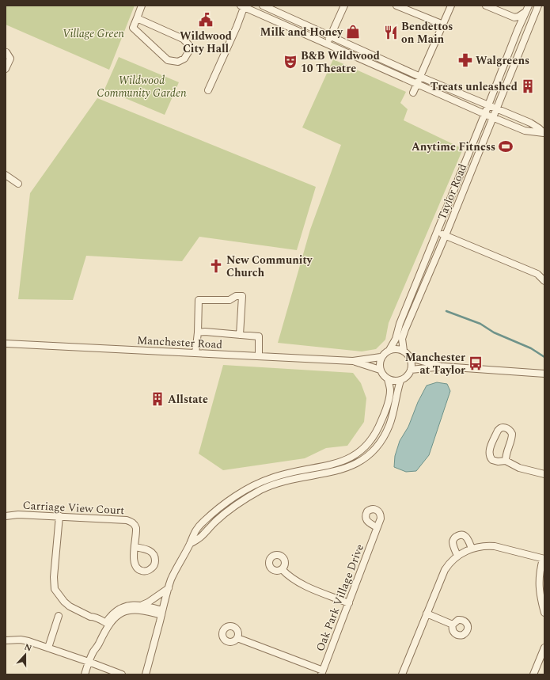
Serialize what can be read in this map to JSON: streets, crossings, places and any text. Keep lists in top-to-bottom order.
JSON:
{
  "streets": {
    "street": [
      "Taylor Road",
      "Manchester Road",
      "Carriage View Court",
      "Oak Park Village Drive"
    ]
  },
  "crossings": [
    ["Taylor Road", "Manchester Road"]
  ],
  "parks": ["Village Green", "Wildwood Community Garden"],
  "places": {
    "public building": ["Wildwood City Hall"],
    "shop": ["Milk and Honey"],
    "restaurant": ["Bendettos on Main"],
    "pharmacy": ["Walgreens"],
    "theatre": ["B&B Wildwood 10 Theatre"],
    "building": ["Treats unleashed", "Allstate"],
    "sports": ["Anytime Fitness"],
    "church": ["New Community Church"],
    "bus stop": ["Manchester at Taylor"]
  },
  "north": "top"
}
